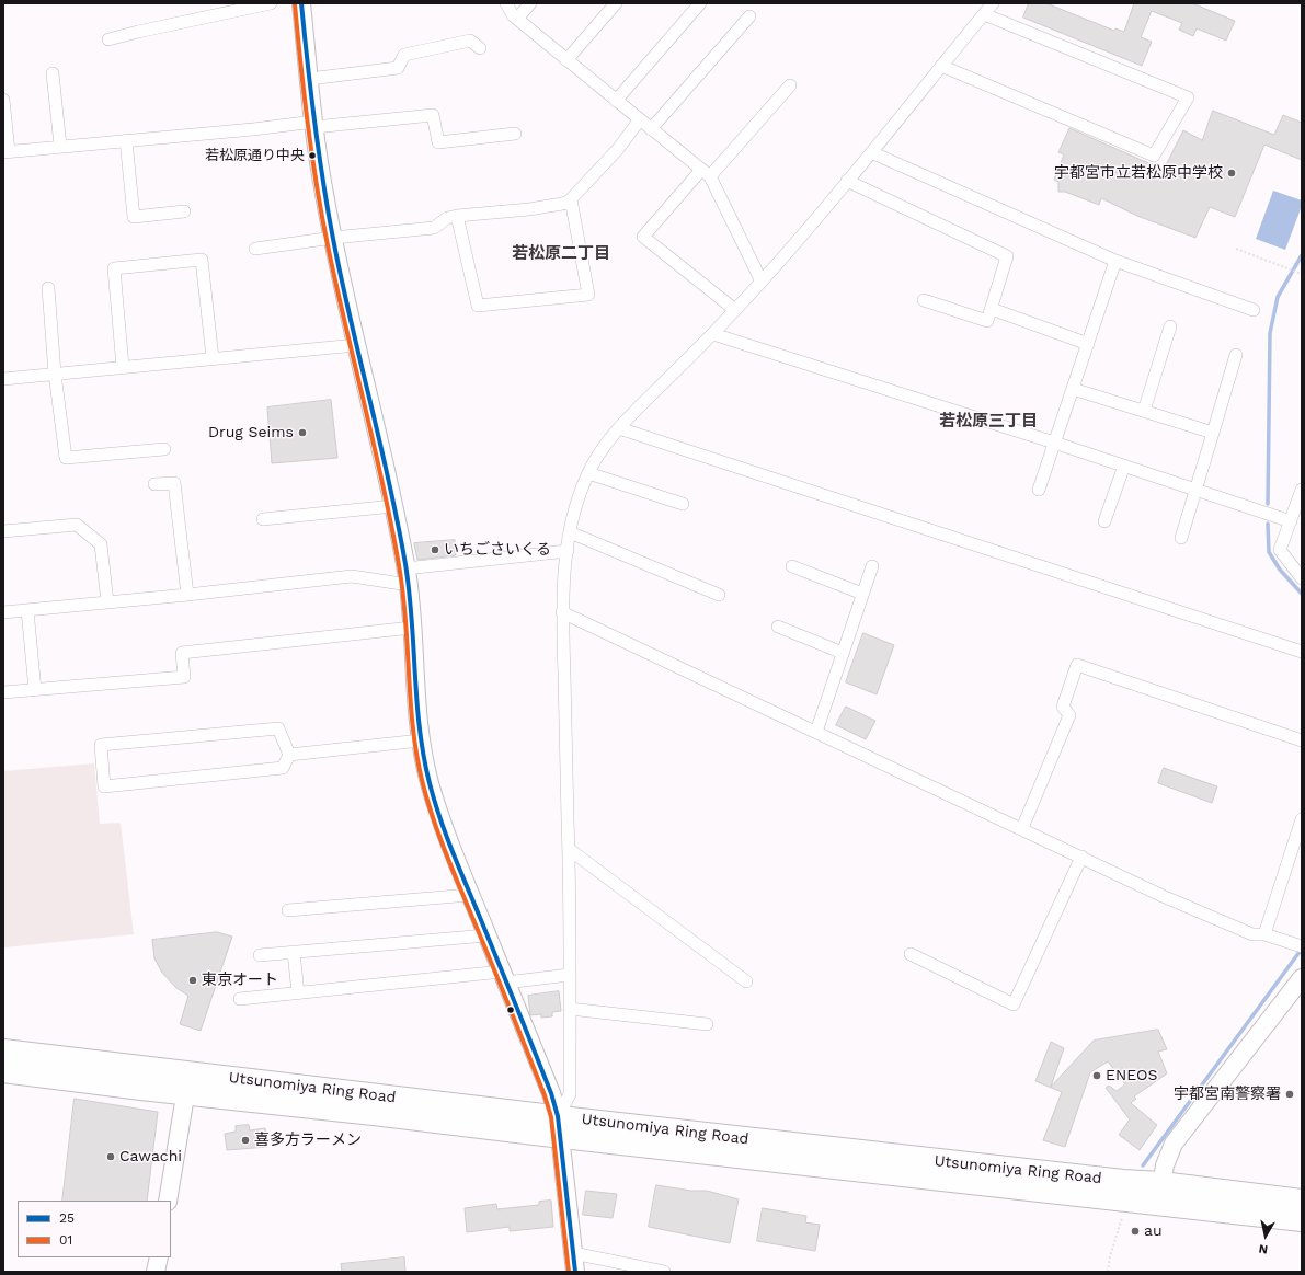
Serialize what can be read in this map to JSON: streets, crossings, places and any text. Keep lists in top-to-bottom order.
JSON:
{
  "streets": {
    "highway": ["Utsunomiya Ring Road"]
  },
  "districts": ["若松原二丁目", "若松原三丁目"],
  "places": [
    "若松原通り中央",
    "宇都宮市立若松原中学校",
    "Drug Seims",
    "いちごさいくる",
    "東京オート",
    "ENEOS",
    "宇都宮南警察署",
    "喜多方ラーメン",
    "Cawachi",
    "au"
  ],
  "lines": ["transit line 25", "transit line 01"],
  "legend": ["25", "01"],
  "north": "bottom"
}
